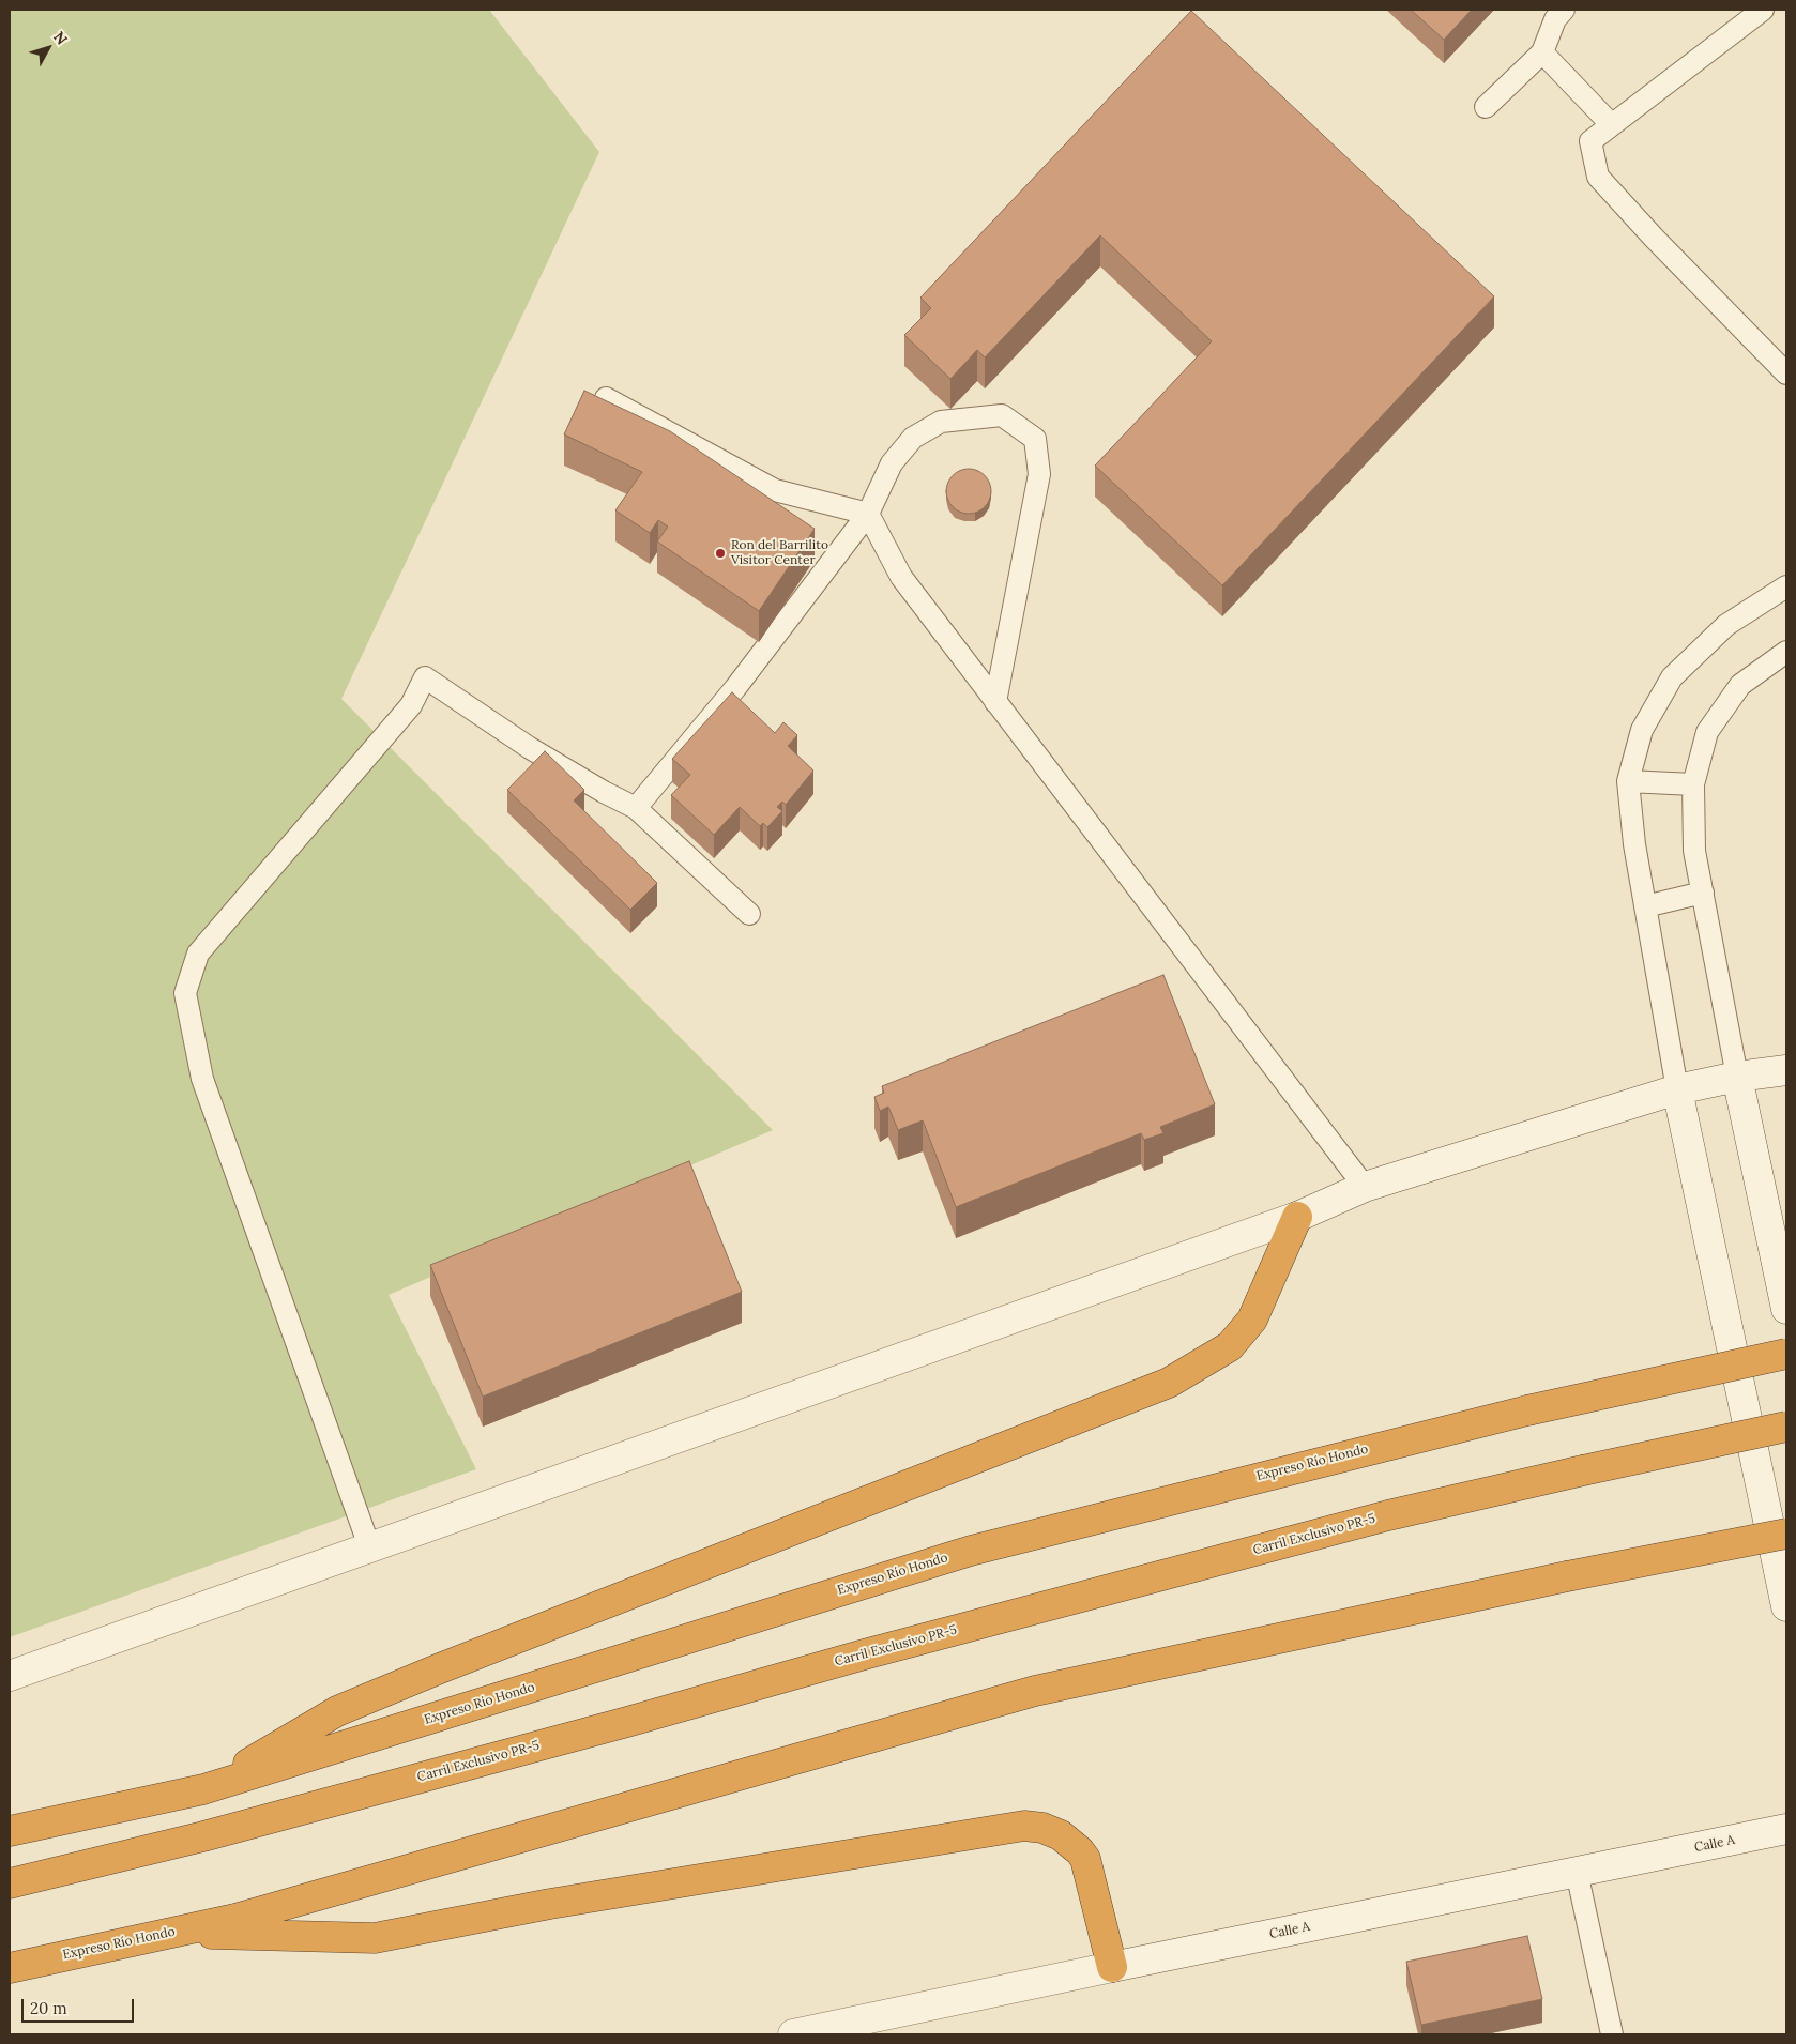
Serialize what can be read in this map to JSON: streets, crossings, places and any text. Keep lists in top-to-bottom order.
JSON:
{
  "streets": {
    "highway": ["Expreso Río Hondo", "Carril Exclusivo PR-5"],
    "street": ["Calle A"]
  },
  "places": ["Ron del Barrilito Visitor Center"],
  "scale_bar": "20 m",
  "north": "top right"
}
